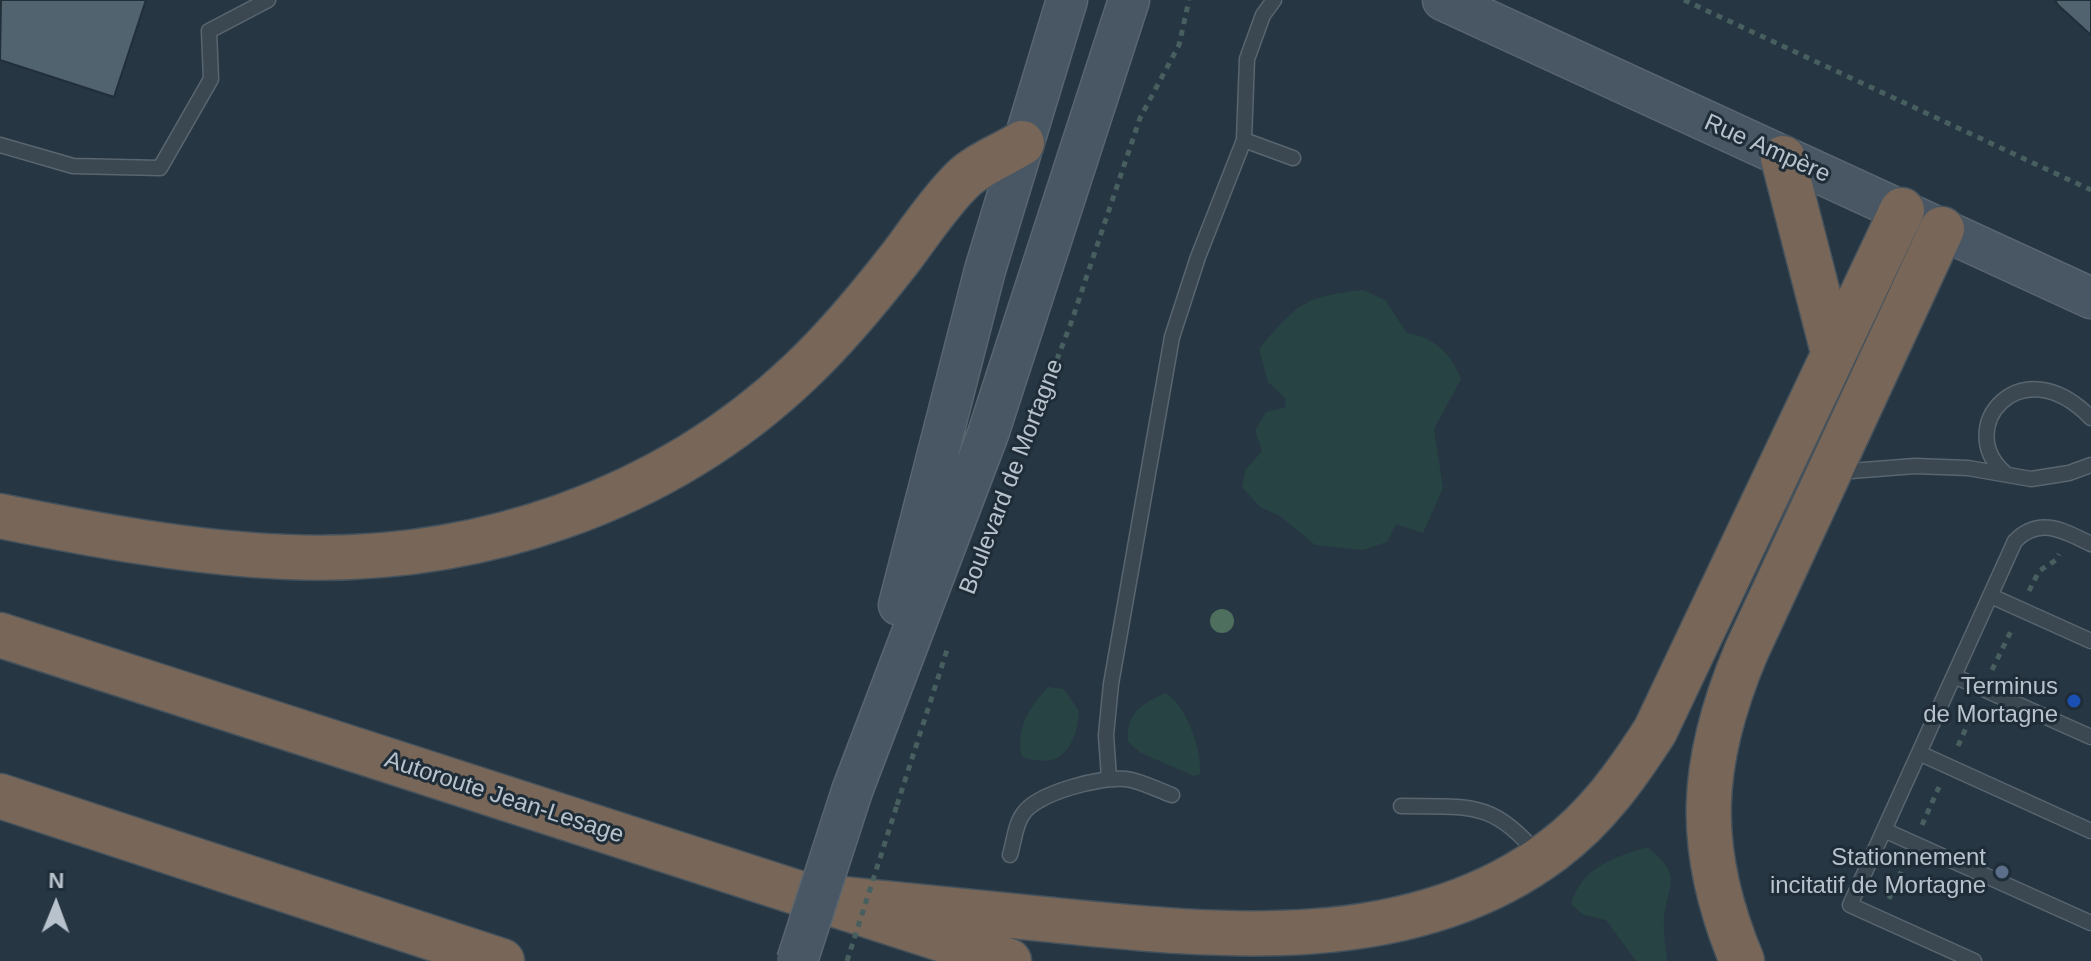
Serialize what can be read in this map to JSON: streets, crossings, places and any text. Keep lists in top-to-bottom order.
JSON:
{
  "streets": {
    "highway": ["Autoroute Jean-Lesage"],
    "main road": ["Rue Ampère", "Boulevard de Mortagne"]
  },
  "places": ["Terminus de Mortagne", "Stationnement incitatif de Mortagne"],
  "north": "top"
}
